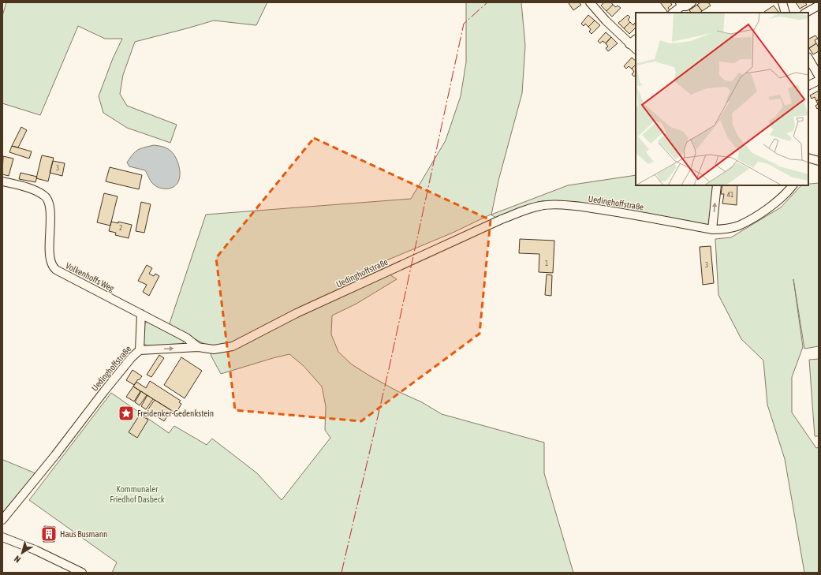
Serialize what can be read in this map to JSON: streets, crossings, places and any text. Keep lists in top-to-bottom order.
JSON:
{
  "streets": {
    "street": ["Uedinghoffstraße", "Volkenhoffs Weg"]
  },
  "crossings": [
    ["Uedinghoffstraße", "Volkenhoffs Weg"]
  ],
  "parks": ["Kommunaler Friedhof Dasbeck"],
  "places": {
    "place": ["Freidenker-Gedenkstein"],
    "building": ["Haus Busmann"]
  },
  "house_numbers": [
    "3",
    "41",
    "2",
    "1",
    "3"
  ],
  "north": "bottom left"
}
